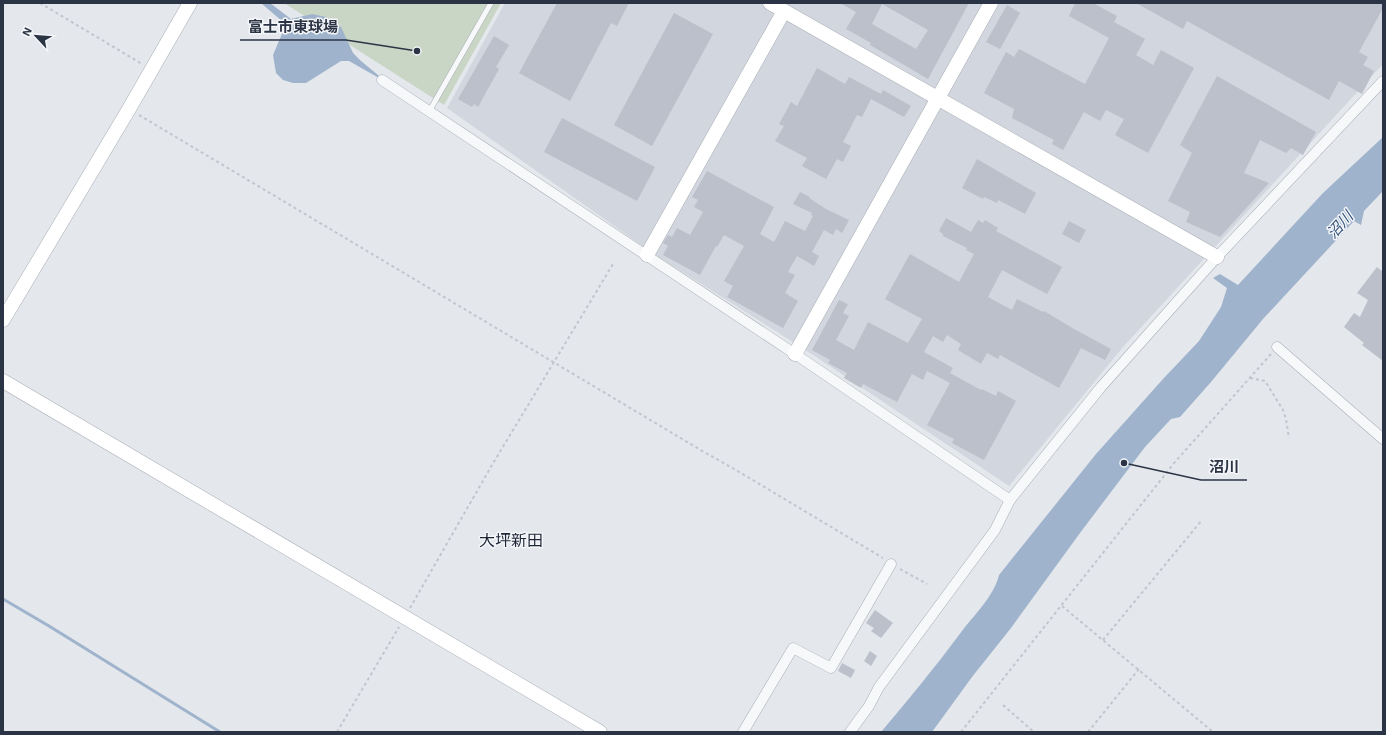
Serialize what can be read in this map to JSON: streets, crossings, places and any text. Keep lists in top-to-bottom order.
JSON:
{
  "districts": ["大坪新田"],
  "water": ["沼川"],
  "places": ["富士市東球場", "沼川"],
  "north": "top left"
}
